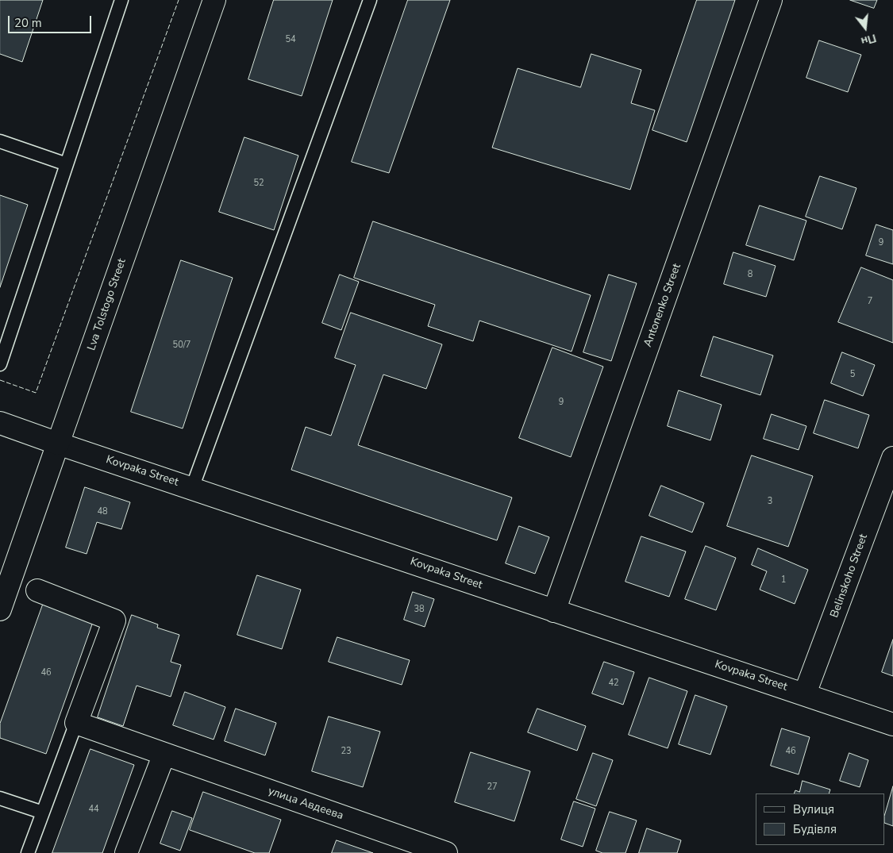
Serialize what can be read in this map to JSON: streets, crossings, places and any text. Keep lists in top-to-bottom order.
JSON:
{
  "streets": {
    "street": [
      "Lva Tolstogo Street",
      "Antonenko Street",
      "Kovpaka Street",
      "Belinskoho Street",
      "улица Авдеева"
    ]
  },
  "crossings": [
    ["Lva Tolstogo Street", "Kovpaka Street"],
    ["Antonenko Street", "Kovpaka Street"],
    ["Kovpaka Street", "Belinskoho Street"]
  ],
  "house_numbers": [
    "54",
    "52",
    "9",
    "8",
    "7",
    "50/7",
    "5",
    "9",
    "3",
    "48",
    "1",
    "38",
    "46",
    "42",
    "23",
    "46",
    "27",
    "44"
  ],
  "legend": ["Вулиця", "Будівля"],
  "scale_bar": "20 m",
  "north": "bottom"
}
